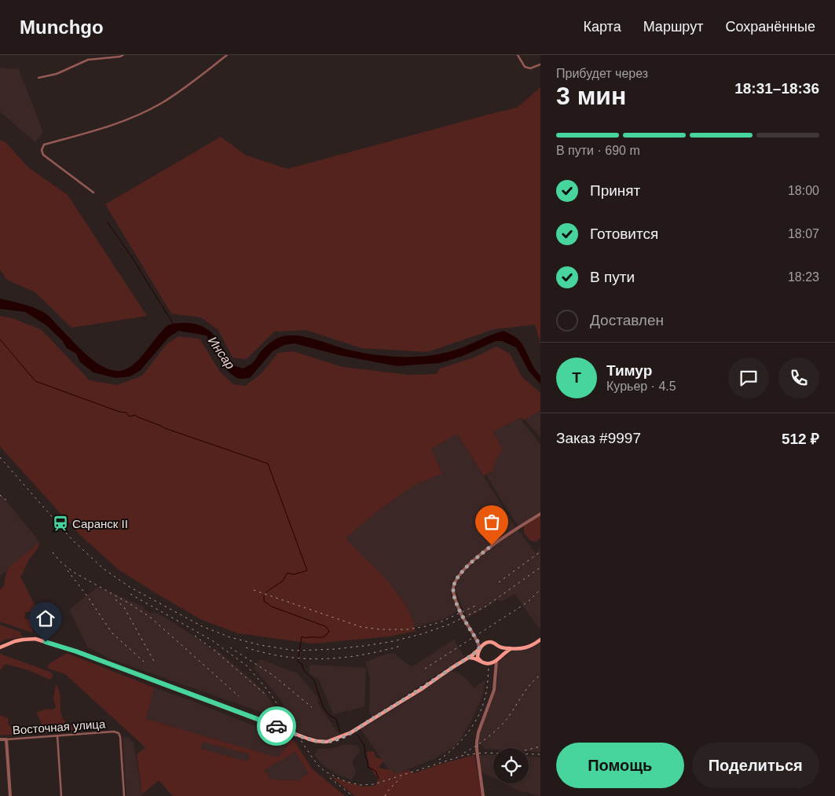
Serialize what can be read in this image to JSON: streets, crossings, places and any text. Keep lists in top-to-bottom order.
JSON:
{
  "streets": {
    "street": ["Восточная улица"]
  },
  "water": ["Инсар"],
  "places": {
    "station": ["Саранск II"]
  },
  "page": {
    "header": "Munchgo",
    "nav": ["Карта", "Маршрут", "Сохранённые"],
    "heading": ["3 мин", "Прибудет через", "18:31–18:36"],
    "panel": [
      "Тимур",
      "Курьер · 4.5",
      "Заказ #9997",
      "512 ₽"
    ],
    "bar": "В пути · 690 m",
    "list": [
      ["Принят", "18:00"],
      ["Готовится", "18:07"],
      ["В пути", "18:23"],
      "Доставлен"
    ],
    "round": "Т",
    "buttons": ["Помощь", "Поделиться"]
  }
}
